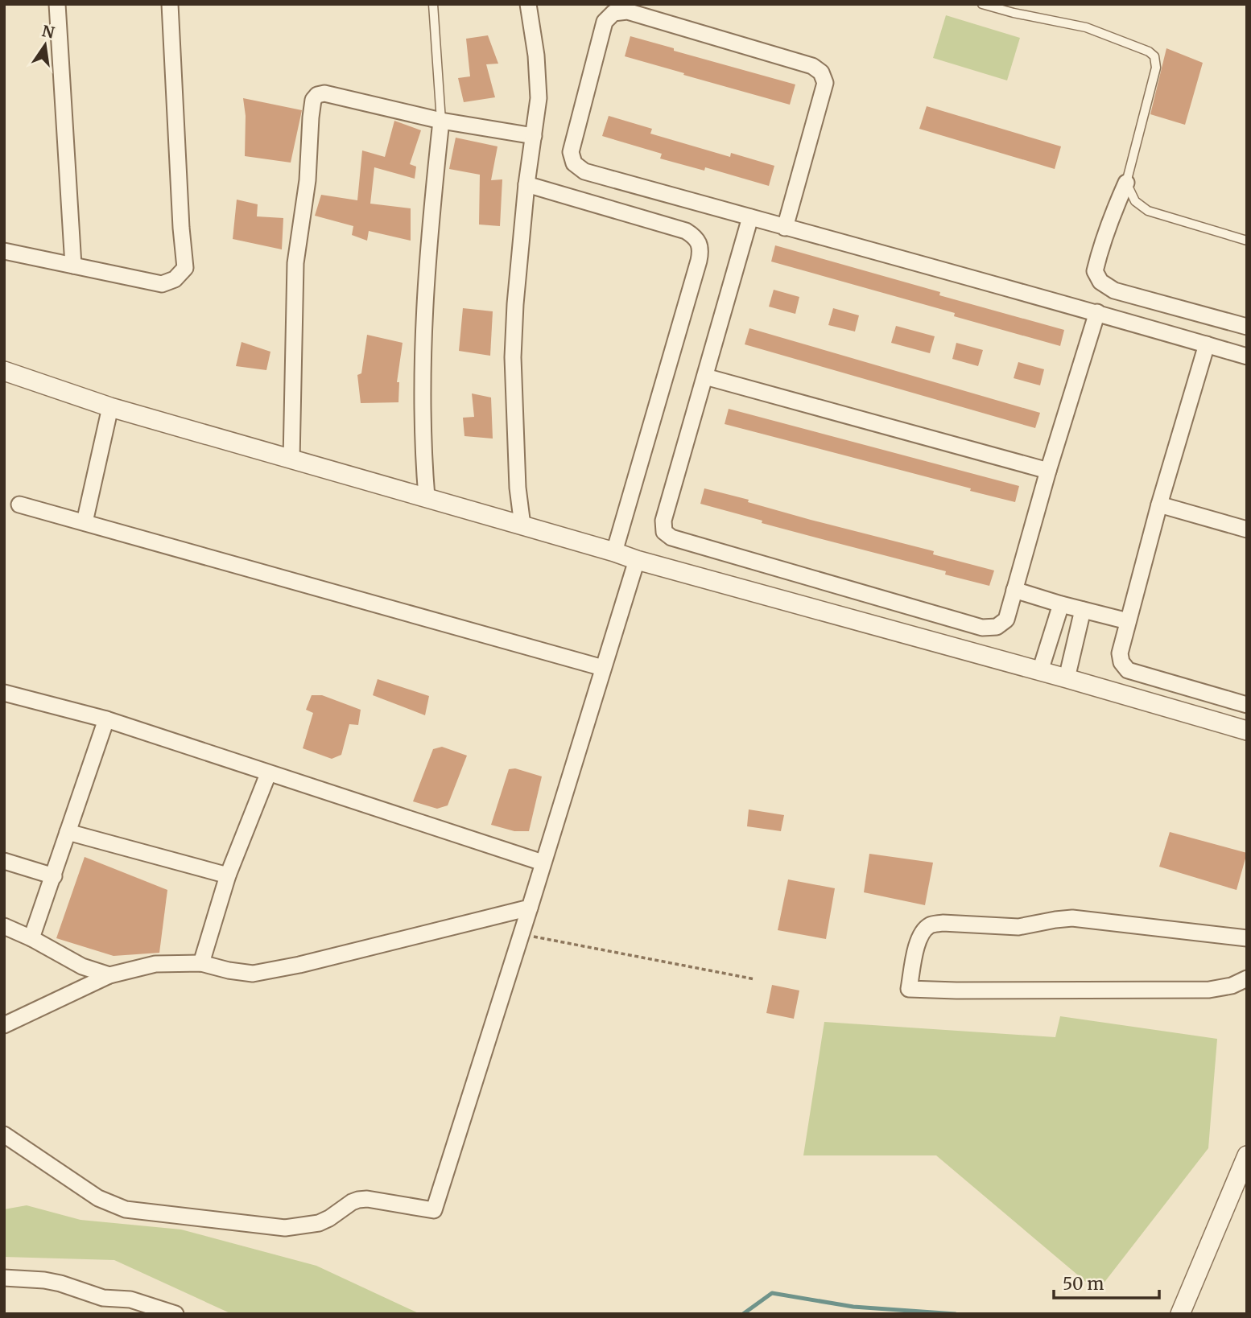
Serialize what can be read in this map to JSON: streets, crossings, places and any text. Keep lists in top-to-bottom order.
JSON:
{
  "scale_bar": "50 m",
  "north": "top"
}
